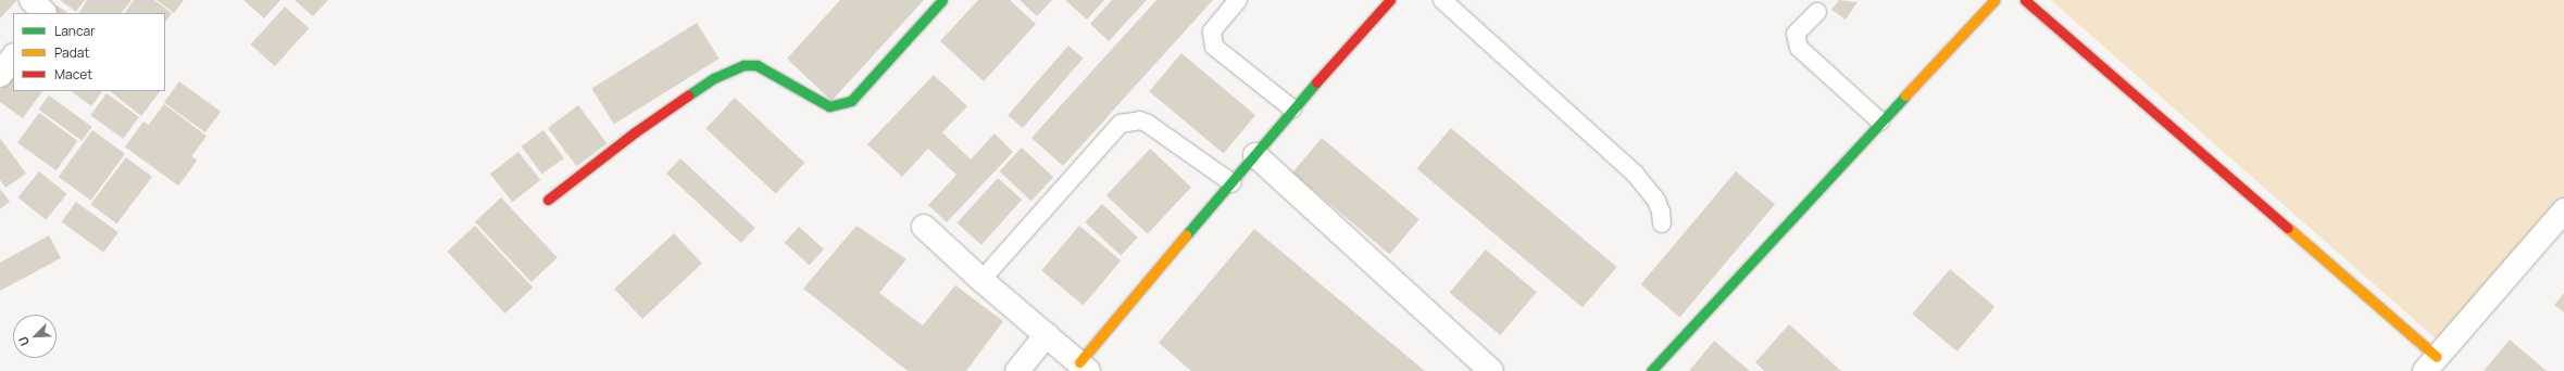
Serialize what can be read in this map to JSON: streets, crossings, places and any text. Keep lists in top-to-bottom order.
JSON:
{
  "legend": ["Lancar", "Padat", "Macet"],
  "north": "bottom left"
}
